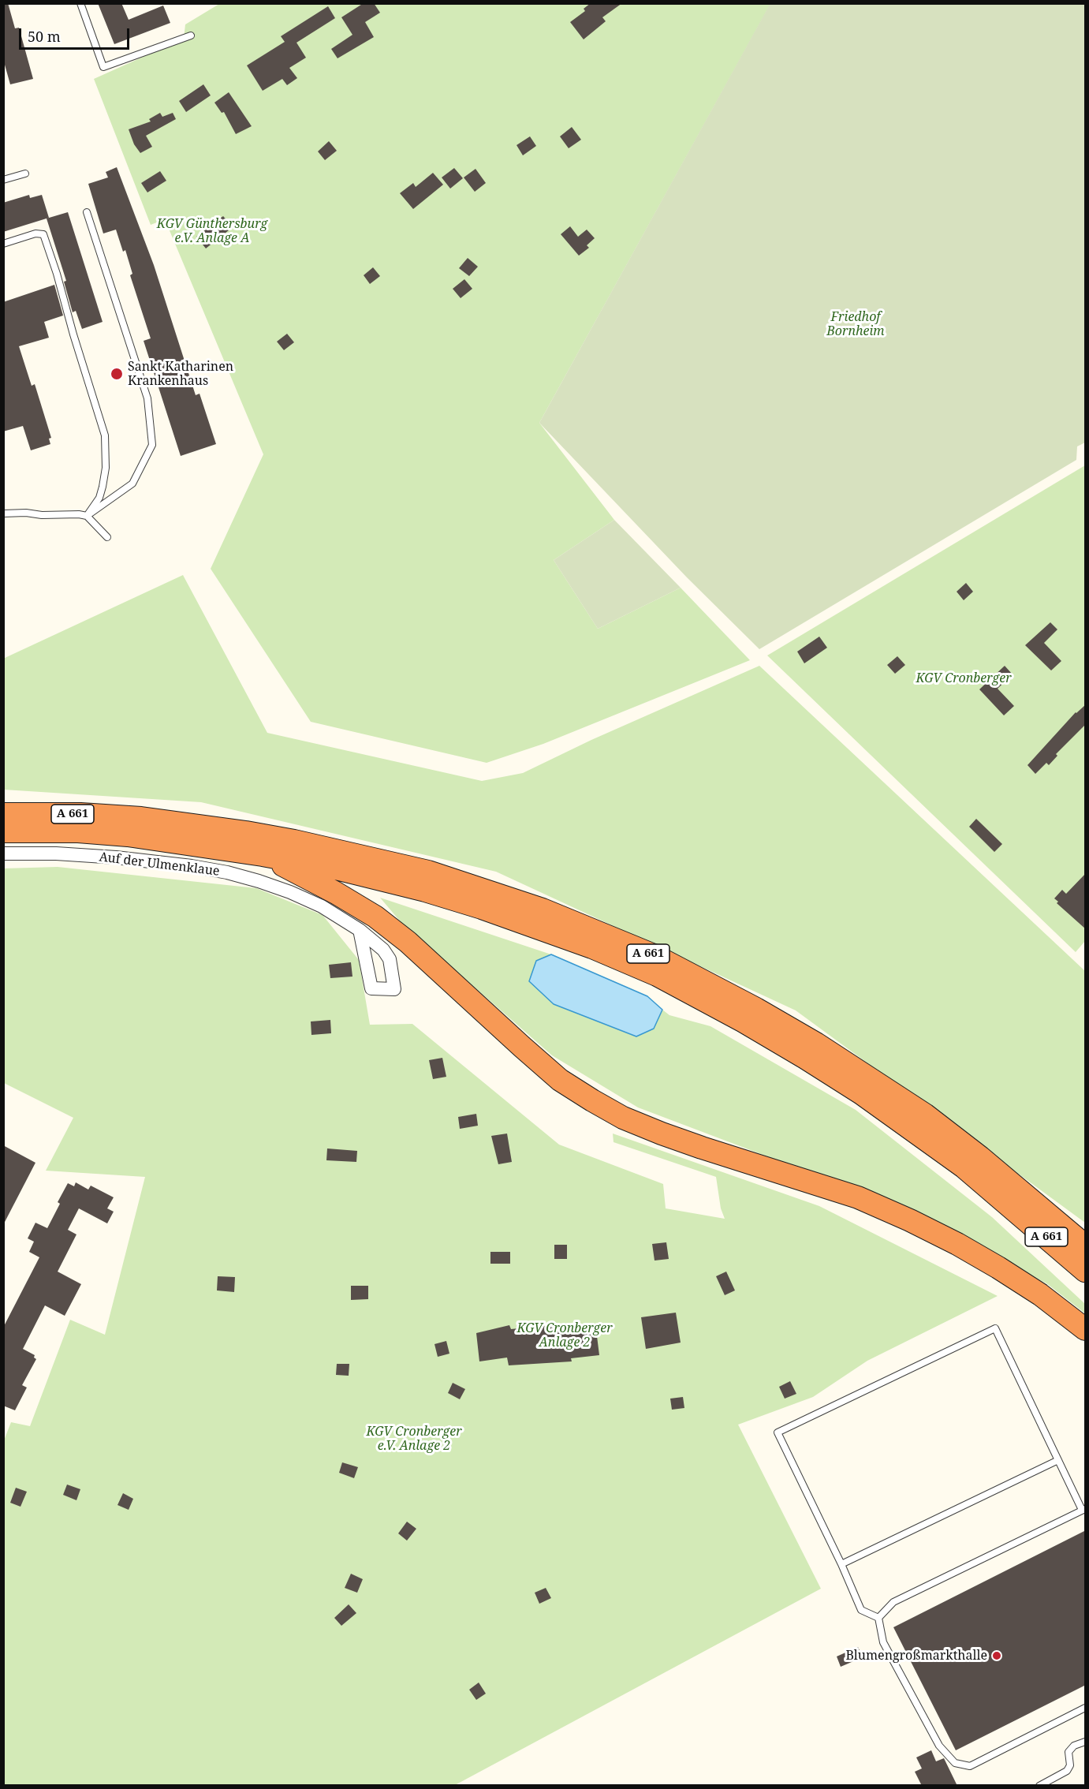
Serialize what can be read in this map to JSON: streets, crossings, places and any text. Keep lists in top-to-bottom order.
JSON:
{
  "streets": {
    "highway": ["A 661"],
    "street": ["Auf der Ulmenklaue"]
  },
  "parks": [
    "KGV Günthersburg e.V. Anlage A",
    "Friedhof Bornheim",
    "KGV Cronberger",
    "KGV Cronberger Anlage 2",
    "KGV Cronberger e.V. Anlage 2"
  ],
  "places": ["Sankt Katharinen Krankenhaus", "Blumengroßmarkthalle"],
  "scale_bar": "50 m"
}
